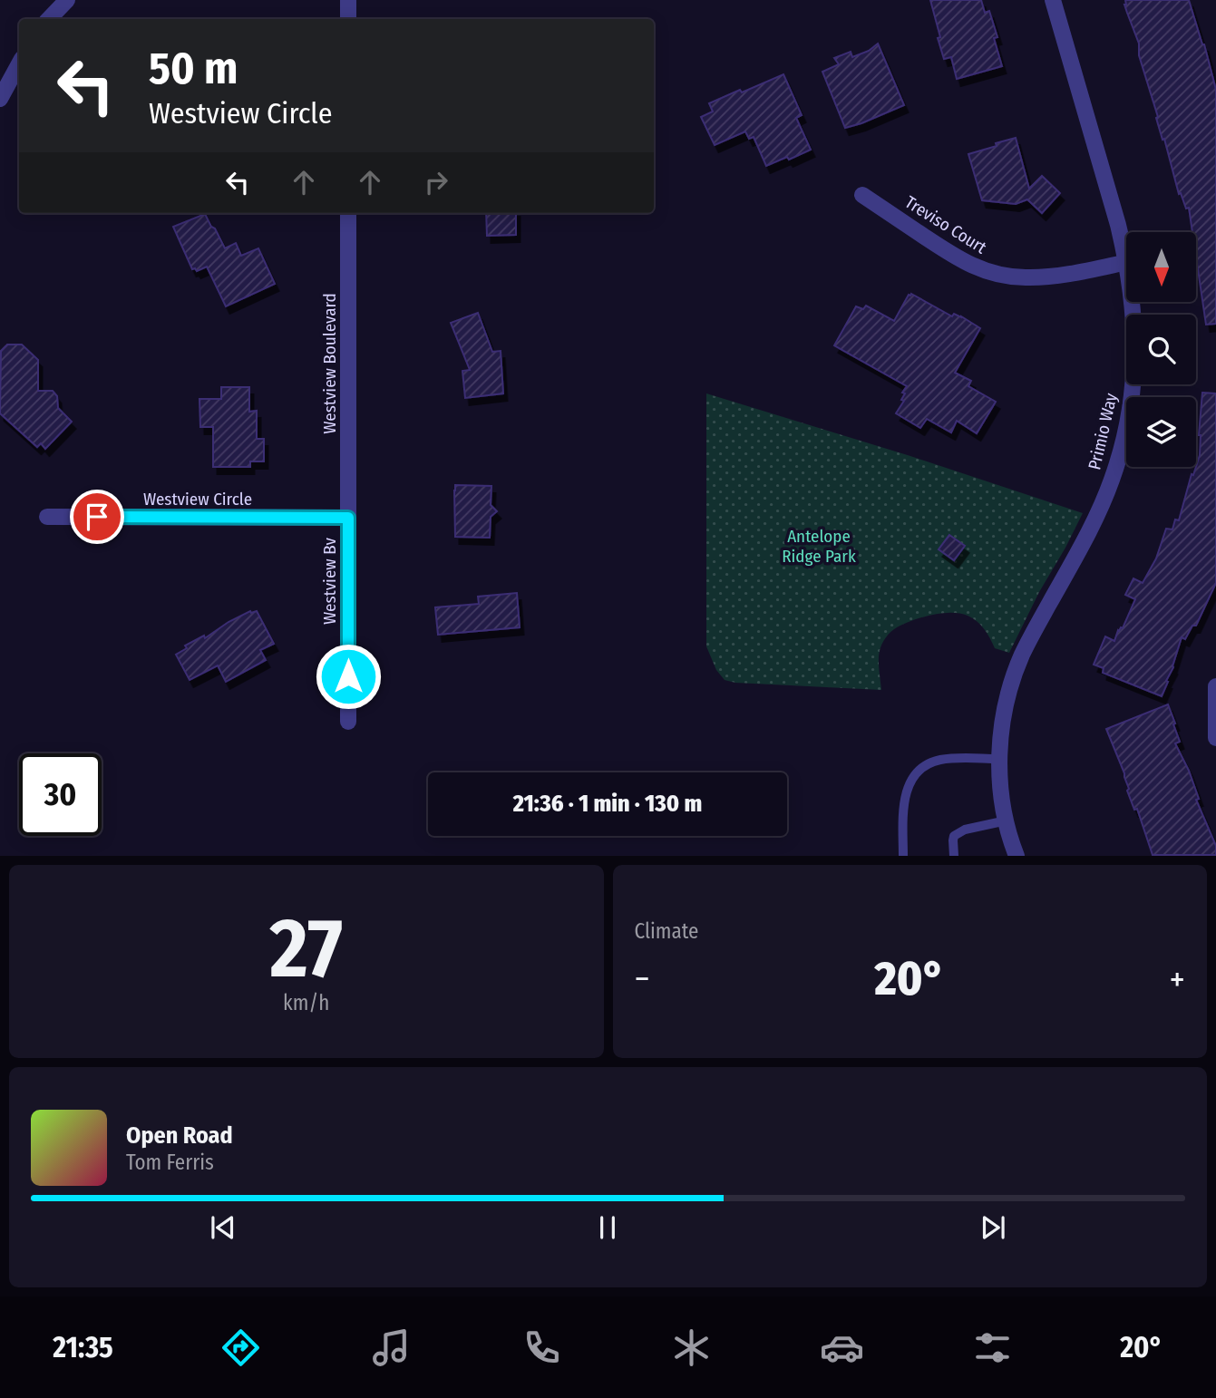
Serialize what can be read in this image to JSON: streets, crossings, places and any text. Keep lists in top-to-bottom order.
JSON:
{
  "streets": {
    "street": [
      "Treviso Court",
      "Westview Boulevard",
      "Primio Way",
      "Westview Circle",
      "Westview Bv"
    ]
  },
  "crossings": [
    ["Treviso Court", "Primio Way"],
    ["Westview Boulevard", "Westview Circle"],
    ["Westview Boulevard", "Westview Bv"],
    ["Westview Circle", "Westview Bv"]
  ],
  "parks": ["Antelope Ridge Park"],
  "north": "bottom",
  "page": {
    "turn": ["50 m", "Westview Circle"],
    "limit": "30",
    "trip": "21:36 · 1 min · 130 m",
    "tile": [
      ["27", "km/h"],
      "Climate"
    ],
    "heat": ["−", "20°", "+"],
    "song": ["Open Road", "Tom Ferris"],
    "tabs": ["21:35", "20°"]
  }
}
